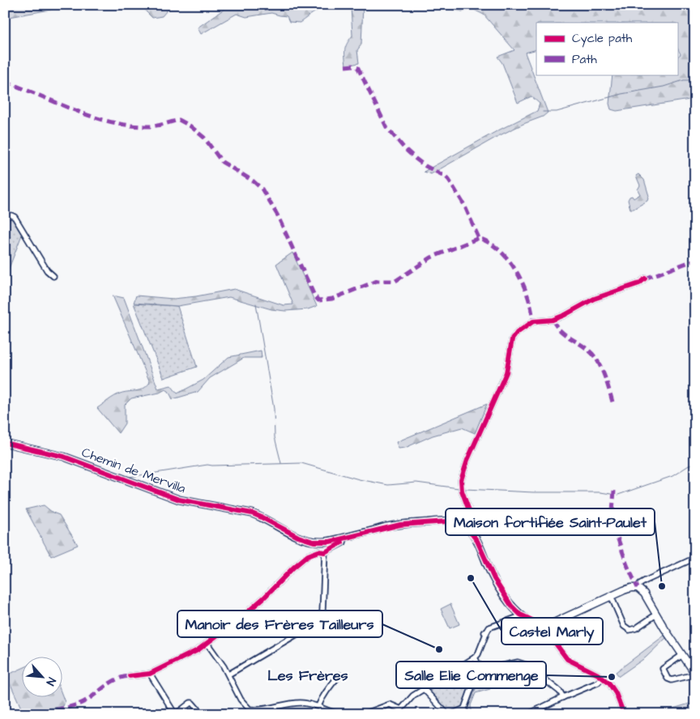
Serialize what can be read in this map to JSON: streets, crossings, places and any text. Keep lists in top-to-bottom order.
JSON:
{
  "streets": {
    "street": ["Chemin de Mervilla"]
  },
  "districts": ["Les Frères"],
  "places": [
    "Castel Marly",
    "Maison fortifiée Saint-Paulet",
    "Manoir des Frères Tailleurs",
    "Salle Elie Commenge"
  ],
  "legend": ["Cycle path", "Path"],
  "north": "bottom right"
}
